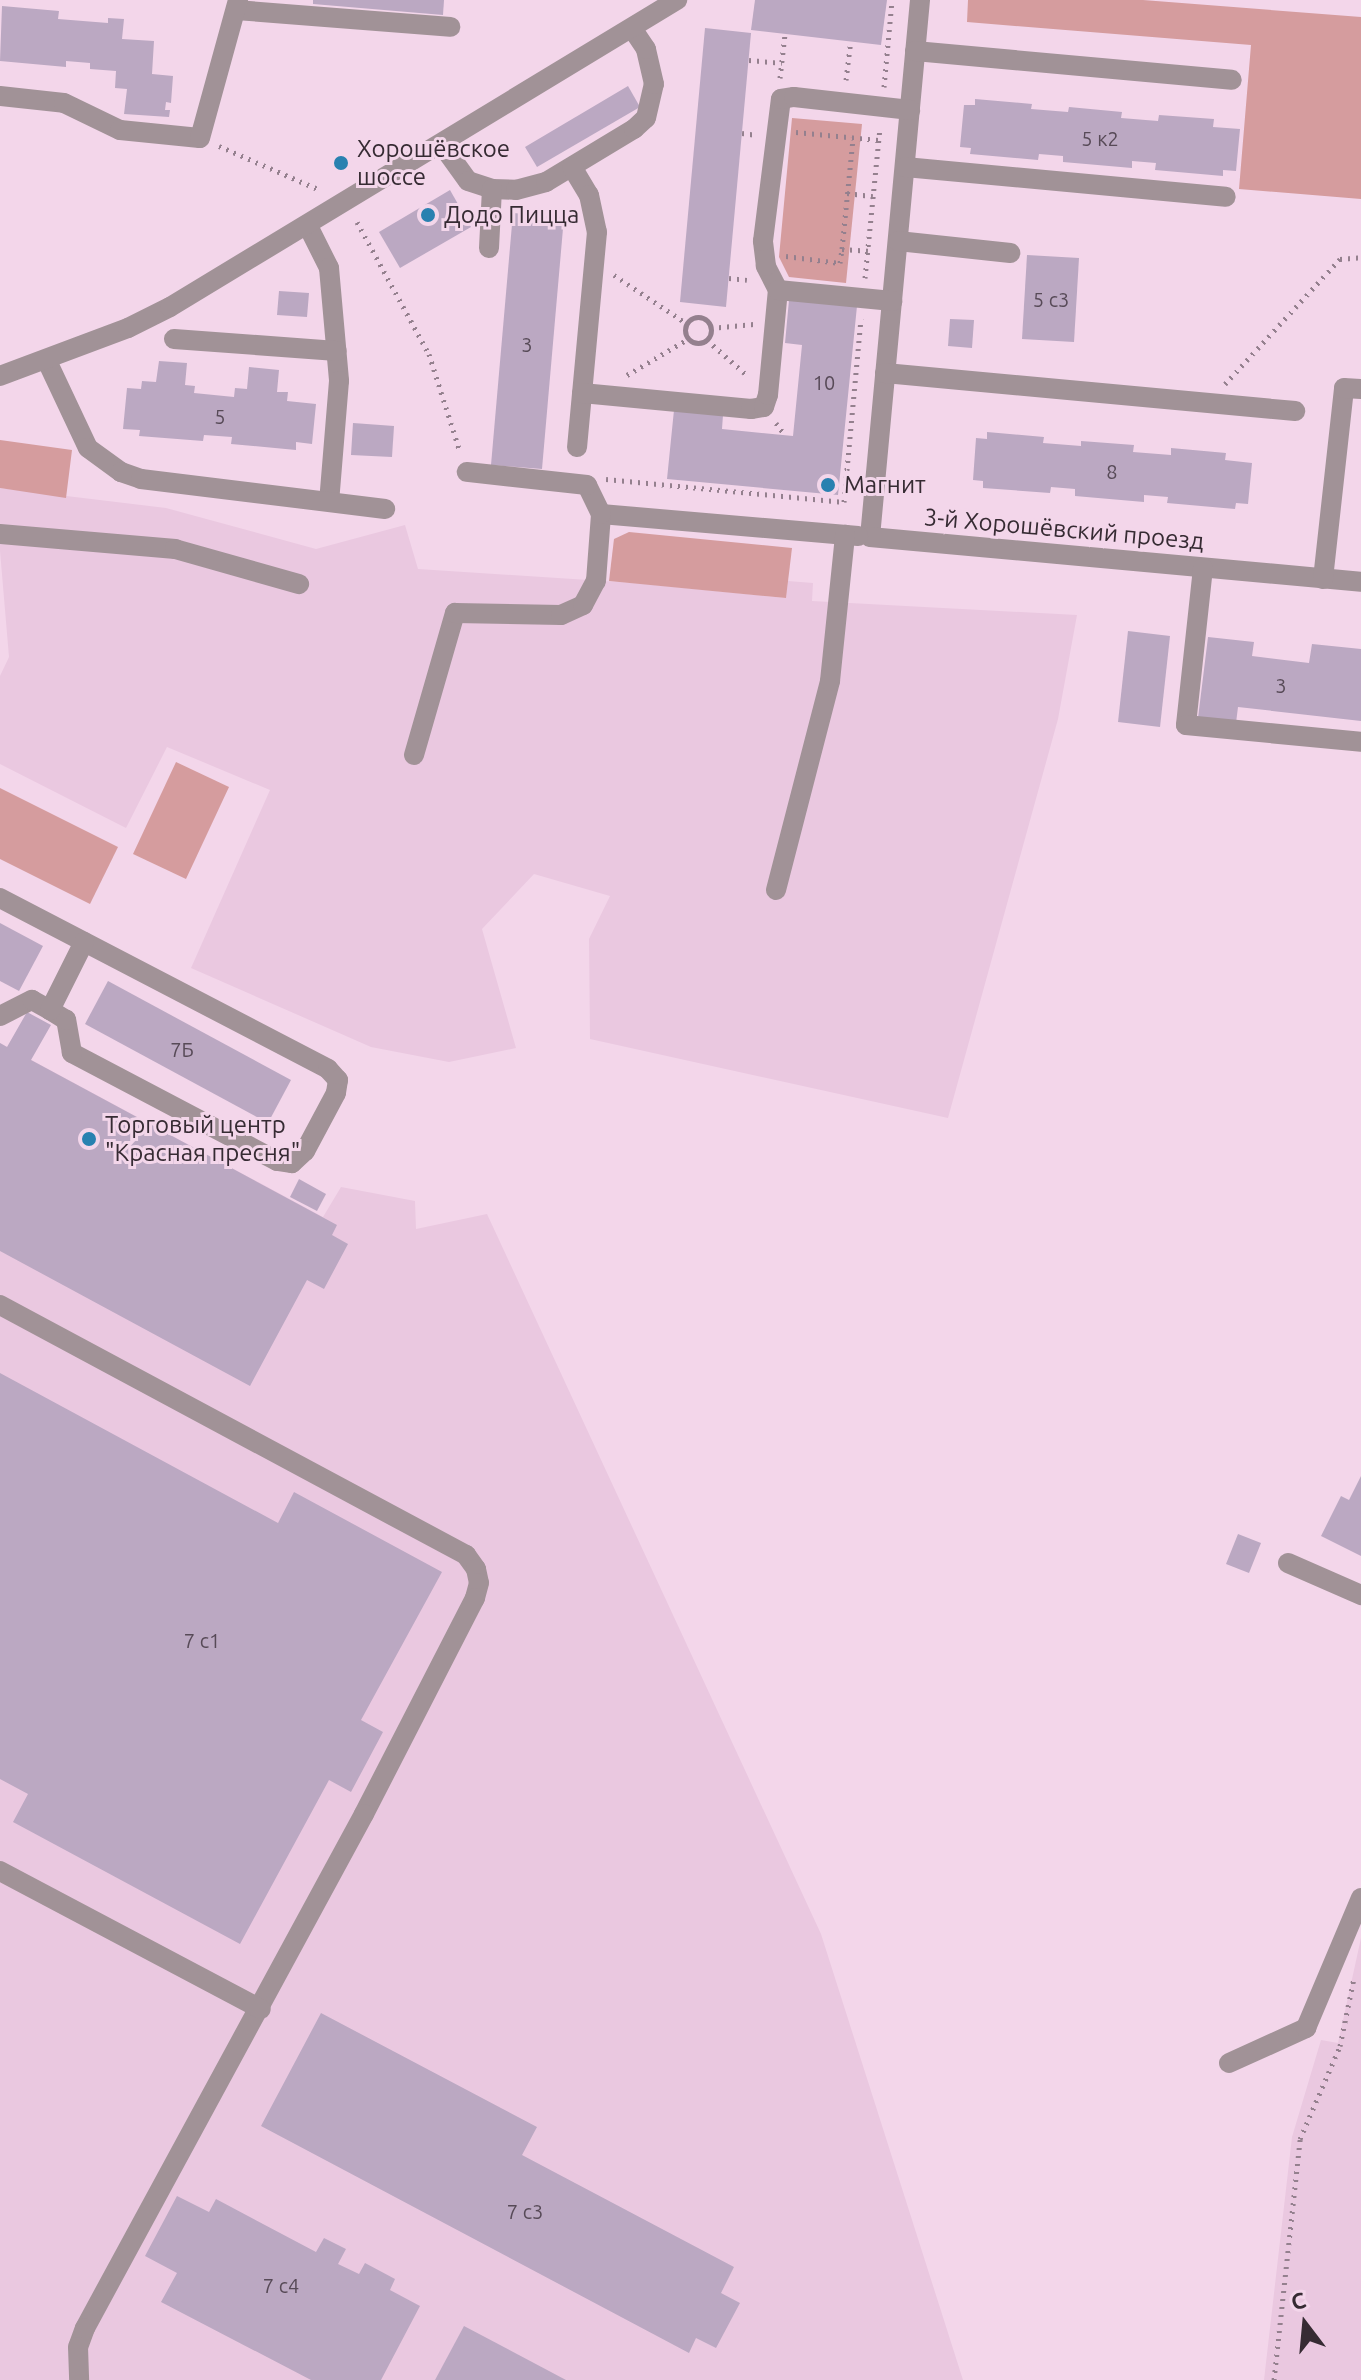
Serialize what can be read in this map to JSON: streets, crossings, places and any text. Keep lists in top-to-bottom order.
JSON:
{
  "streets": {
    "street": ["3-й Хорошёвский проезд"]
  },
  "places": [
    "Хорошёвское шоссе",
    "Додо Пицца",
    "Магнит",
    "Торговый центр \"Красная пресня\""
  ],
  "house_numbers": [
    "5 к2",
    "5 с3",
    "3",
    "10",
    "5",
    "8",
    "3",
    "7Б",
    "7 с1",
    "7 с3",
    "7 с4"
  ],
  "north": "top"
}
